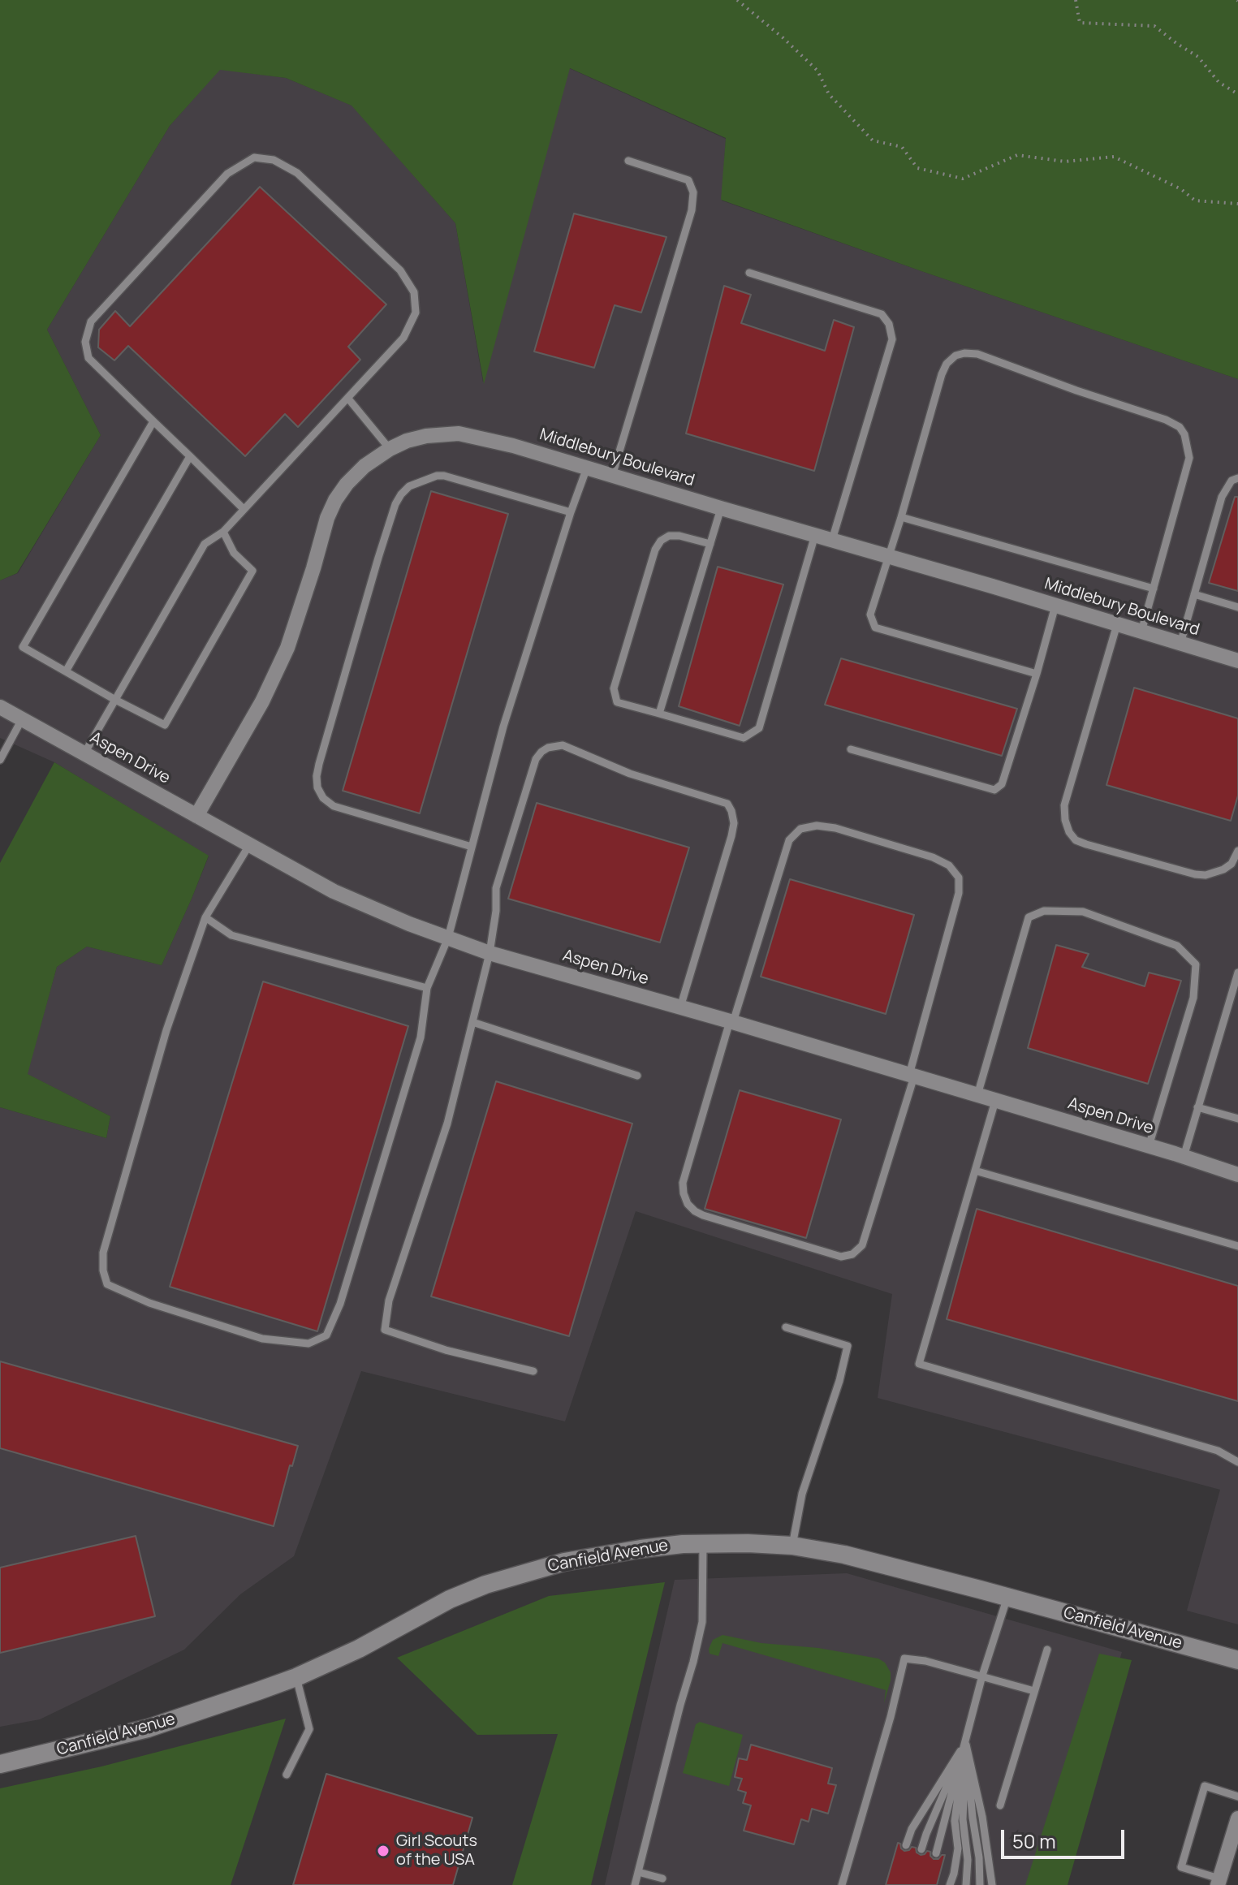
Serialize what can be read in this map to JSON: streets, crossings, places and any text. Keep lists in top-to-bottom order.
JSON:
{
  "streets": {
    "street": ["Middlebury Boulevard", "Aspen Drive", "Canfield Avenue"]
  },
  "crossings": [
    ["Middlebury Boulevard", "Aspen Drive"]
  ],
  "places": ["Girl Scouts of the USA"],
  "scale_bar": "50 m"
}
